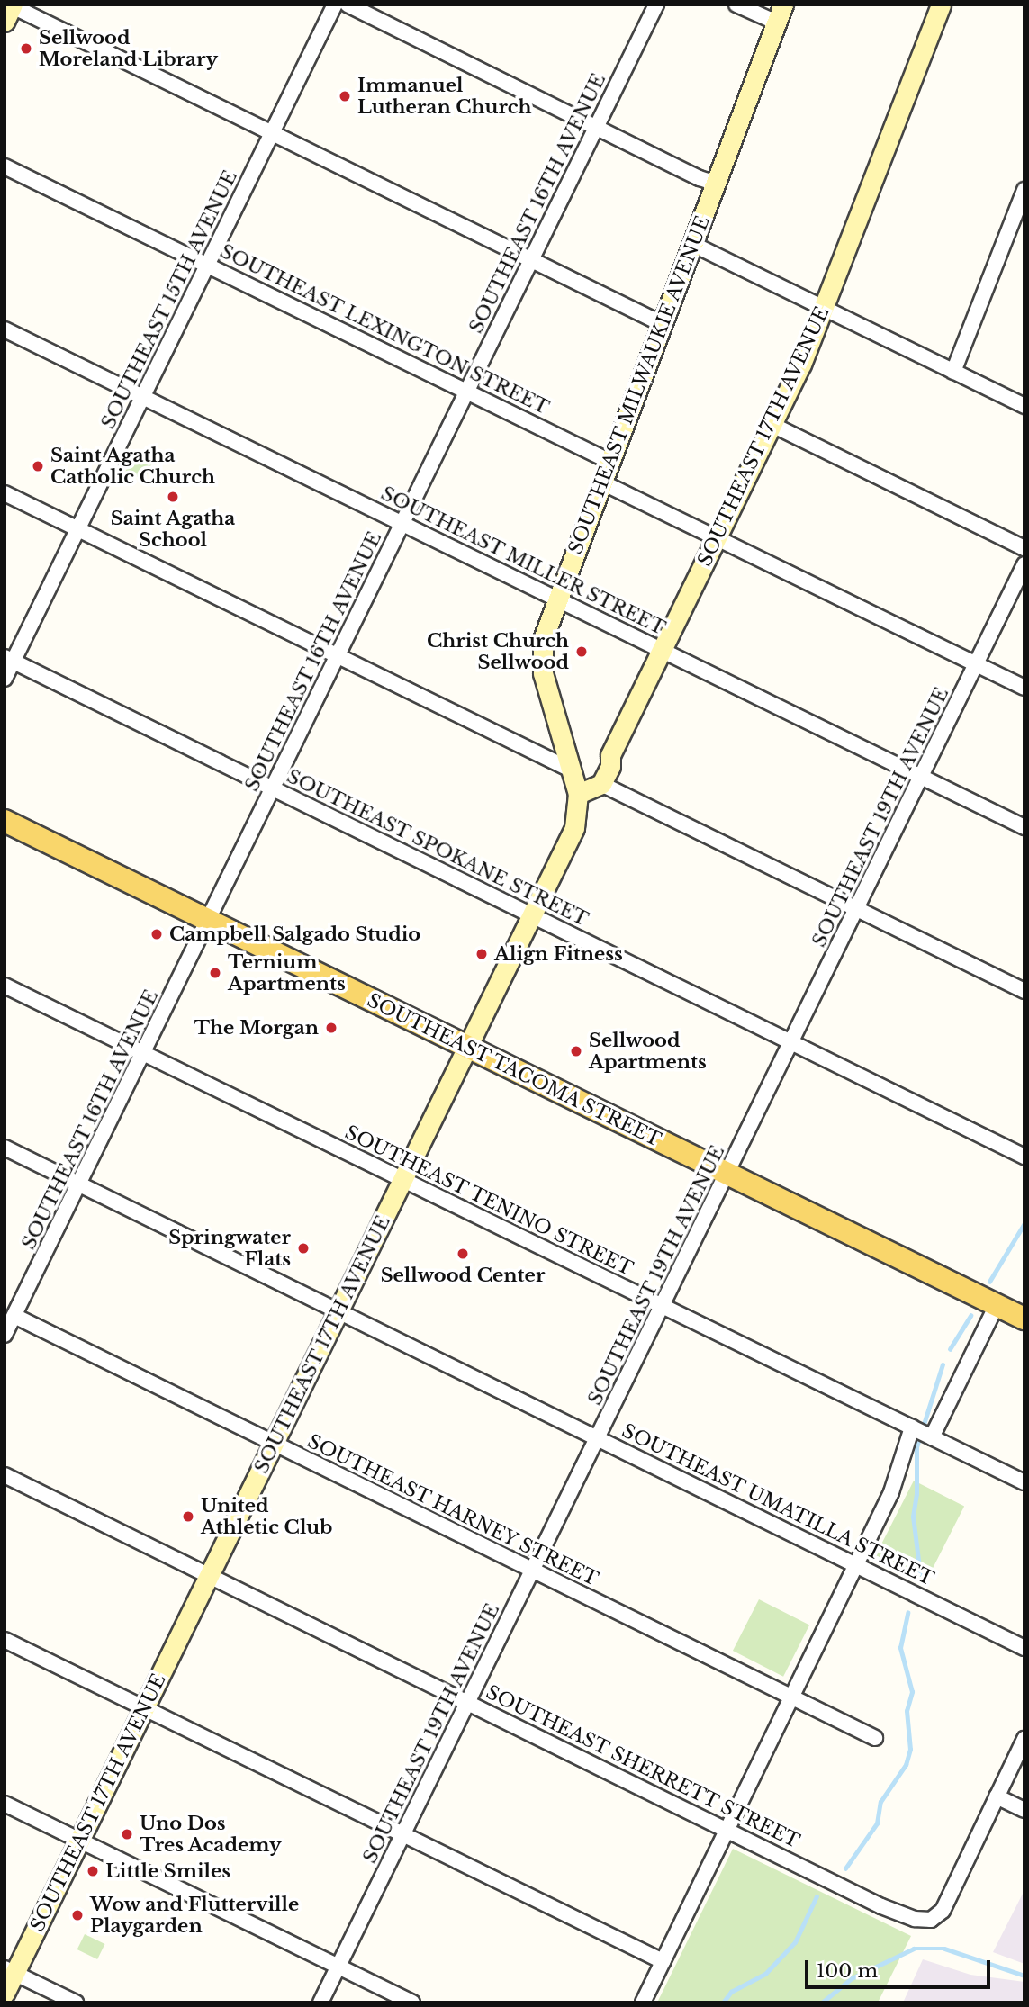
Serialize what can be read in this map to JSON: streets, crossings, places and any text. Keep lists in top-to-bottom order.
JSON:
{
  "streets": {
    "main road": ["SOUTHEAST MILWAUKIE AVENUE", "SOUTHEAST 17TH AVENUE", "SOUTHEAST TACOMA STREET"],
    "street": [
      "SOUTHEAST 16TH AVENUE",
      "SOUTHEAST 15TH AVENUE",
      "SOUTHEAST LEXINGTON STREET",
      "SOUTHEAST MILLER STREET",
      "SOUTHEAST 19TH AVENUE",
      "SOUTHEAST SPOKANE STREET",
      "SOUTHEAST TENINO STREET",
      "SOUTHEAST UMATILLA STREET",
      "SOUTHEAST HARNEY STREET",
      "SOUTHEAST SHERRETT STREET"
    ]
  },
  "crossings": [
    ["SOUTHEAST 16TH AVENUE", "SOUTHEAST LEXINGTON STREET"],
    ["SOUTHEAST 16TH AVENUE", "SOUTHEAST MILLER STREET"],
    ["SOUTHEAST 16TH AVENUE", "SOUTHEAST SPOKANE STREET"],
    ["SOUTHEAST 16TH AVENUE", "SOUTHEAST TACOMA STREET"],
    ["SOUTHEAST 16TH AVENUE", "SOUTHEAST TENINO STREET"],
    ["SOUTHEAST 16TH AVENUE", "SOUTHEAST UMATILLA STREET"],
    ["SOUTHEAST 16TH AVENUE", "SOUTHEAST HARNEY STREET"],
    ["SOUTHEAST 15TH AVENUE", "SOUTHEAST LEXINGTON STREET"],
    ["SOUTHEAST 15TH AVENUE", "SOUTHEAST MILLER STREET"],
    ["SOUTHEAST 15TH AVENUE", "SOUTHEAST SPOKANE STREET"],
    ["SOUTHEAST LEXINGTON STREET", "SOUTHEAST MILWAUKIE AVENUE"],
    ["SOUTHEAST MILWAUKIE AVENUE", "SOUTHEAST 17TH AVENUE"],
    ["SOUTHEAST MILWAUKIE AVENUE", "SOUTHEAST MILLER STREET"],
    ["SOUTHEAST 17TH AVENUE", "SOUTHEAST MILLER STREET"],
    ["SOUTHEAST 17TH AVENUE", "SOUTHEAST SPOKANE STREET"],
    ["SOUTHEAST 17TH AVENUE", "SOUTHEAST TACOMA STREET"],
    ["SOUTHEAST 17TH AVENUE", "SOUTHEAST TENINO STREET"],
    ["SOUTHEAST 17TH AVENUE", "SOUTHEAST UMATILLA STREET"],
    ["SOUTHEAST 17TH AVENUE", "SOUTHEAST HARNEY STREET"],
    ["SOUTHEAST 17TH AVENUE", "SOUTHEAST SHERRETT STREET"],
    ["SOUTHEAST MILLER STREET", "SOUTHEAST 19TH AVENUE"],
    ["SOUTHEAST 19TH AVENUE", "SOUTHEAST SPOKANE STREET"],
    ["SOUTHEAST 19TH AVENUE", "SOUTHEAST TACOMA STREET"],
    ["SOUTHEAST 19TH AVENUE", "SOUTHEAST TENINO STREET"],
    ["SOUTHEAST 19TH AVENUE", "SOUTHEAST UMATILLA STREET"],
    ["SOUTHEAST 19TH AVENUE", "SOUTHEAST HARNEY STREET"],
    ["SOUTHEAST 19TH AVENUE", "SOUTHEAST SHERRETT STREET"]
  ],
  "places": [
    "Sellwood Moreland Library",
    "Immanuel Lutheran Church",
    "Saint Agatha Catholic Church",
    "Saint Agatha School",
    "Christ Church Sellwood",
    "Campbell Salgado Studio",
    "Align Fitness",
    "Ternium Apartments",
    "The Morgan",
    "Sellwood Apartments",
    "Springwater Flats",
    "Sellwood Center",
    "United Athletic Club",
    "Uno Dos Tres Academy",
    "Little Smiles",
    "Wow and Flutterville Playgarden"
  ],
  "scale_bar": "100 m"
}
